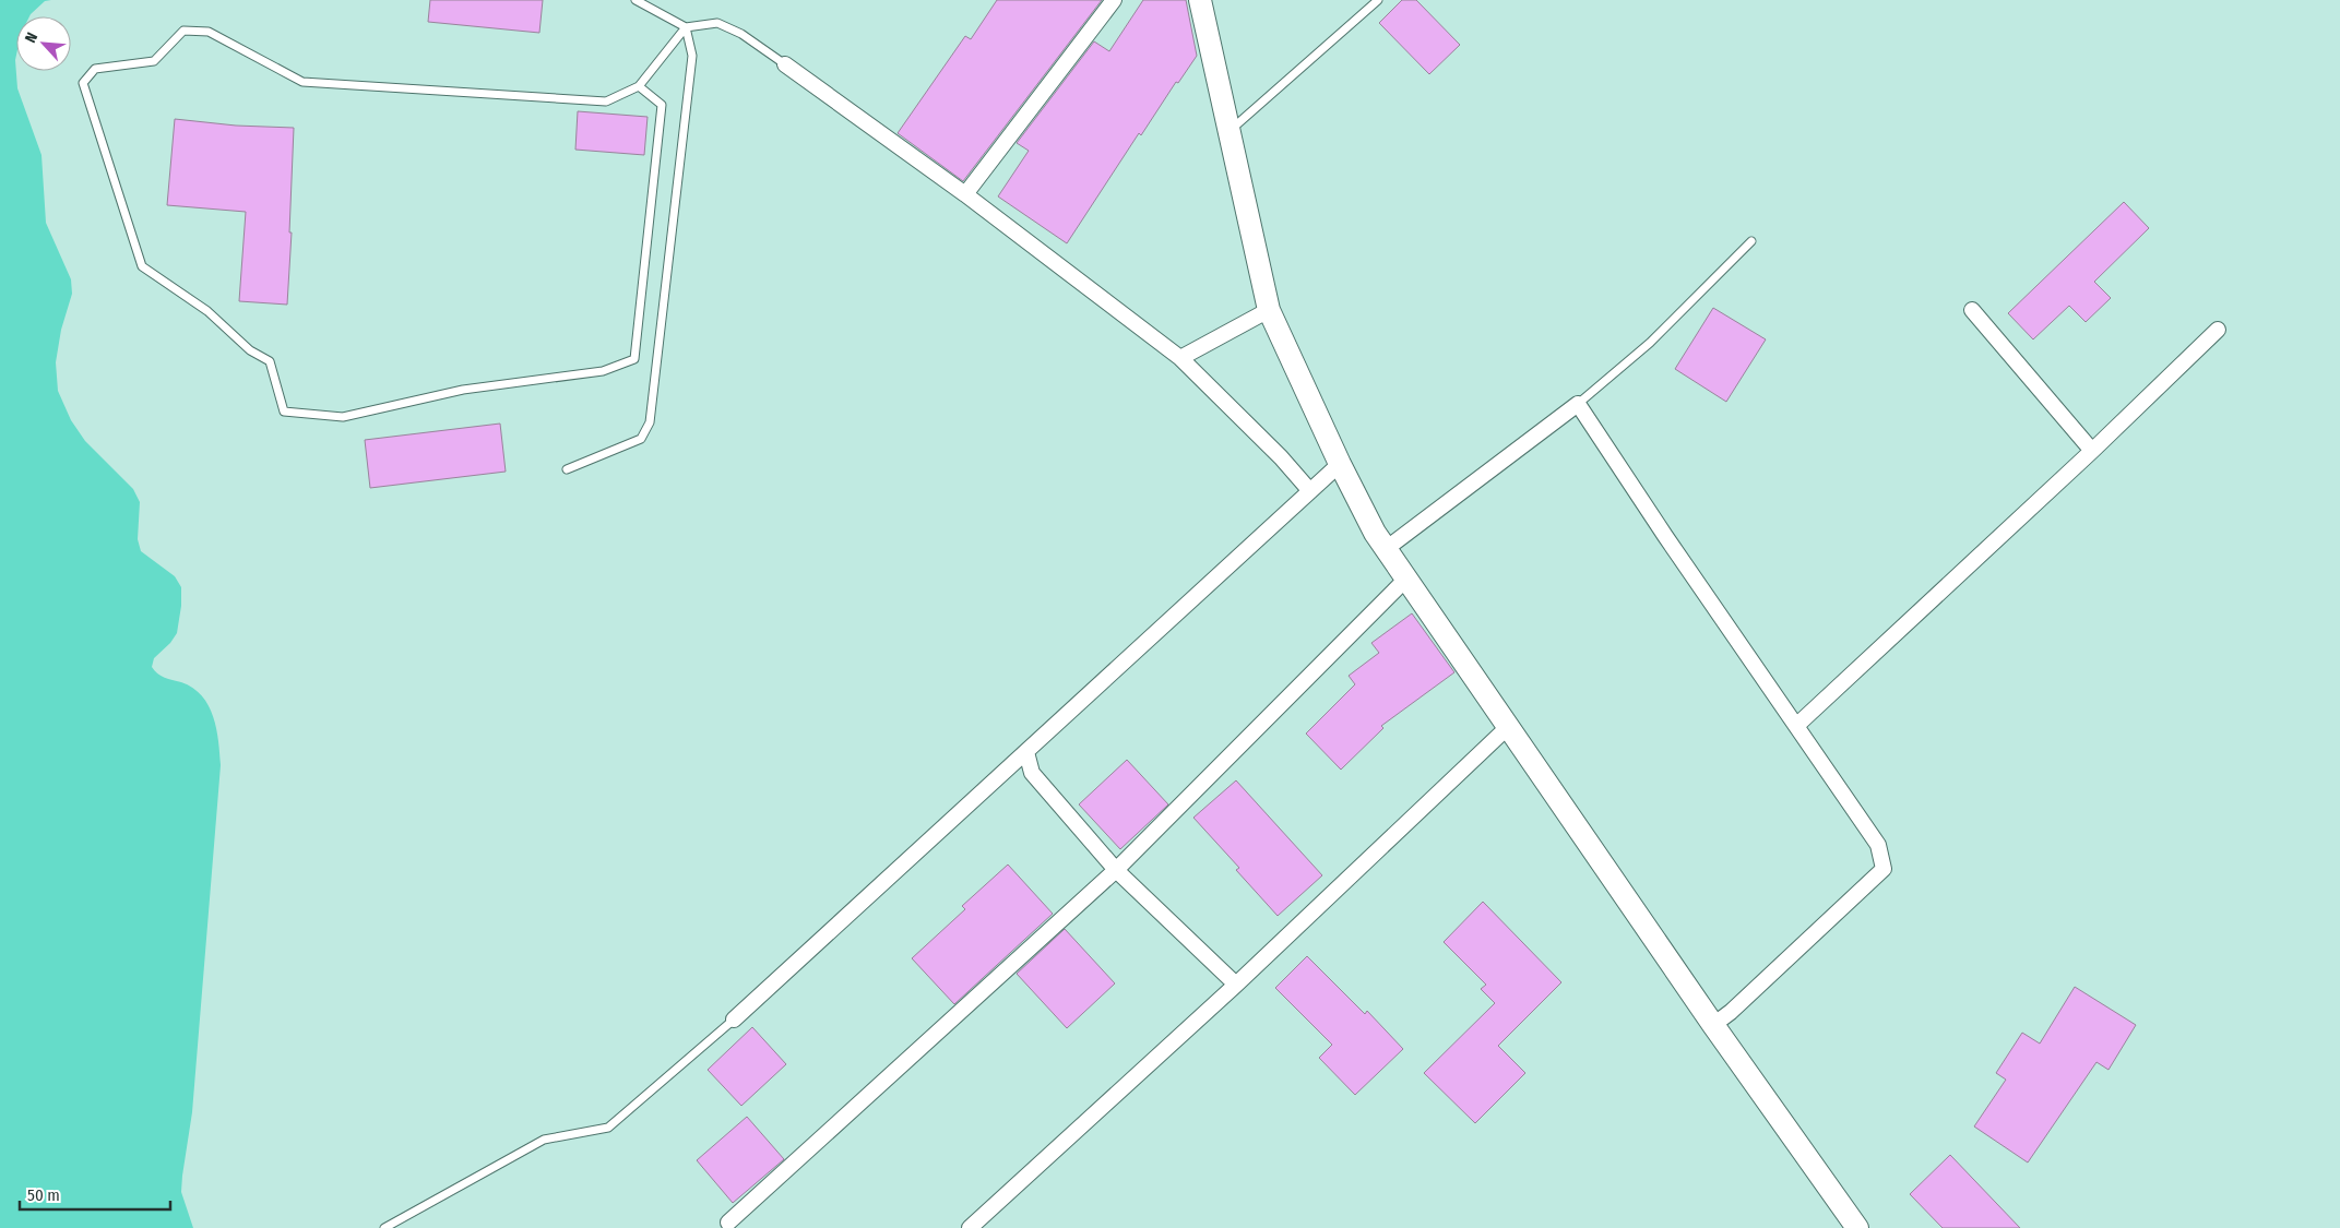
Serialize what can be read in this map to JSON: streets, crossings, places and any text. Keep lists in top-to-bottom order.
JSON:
{
  "scale_bar": "50 m",
  "north": "top left"
}
